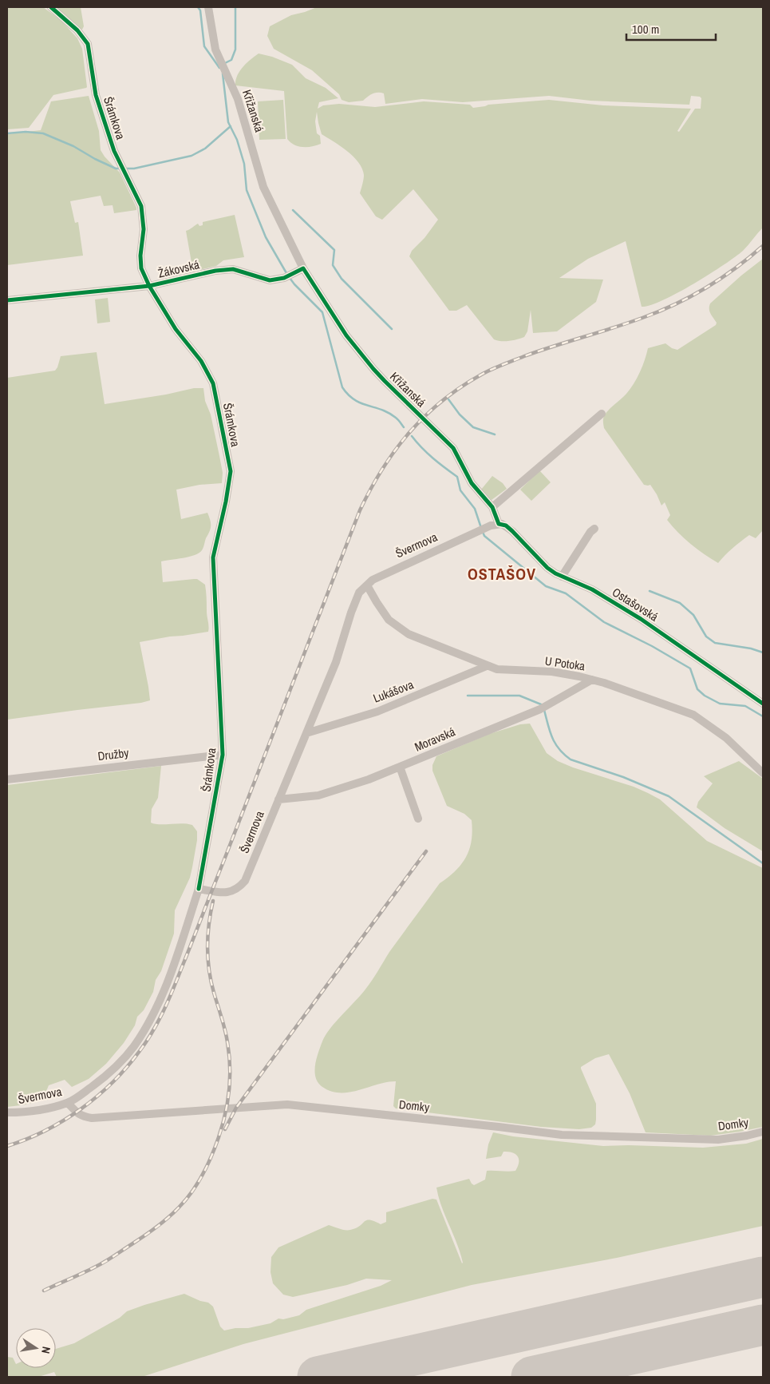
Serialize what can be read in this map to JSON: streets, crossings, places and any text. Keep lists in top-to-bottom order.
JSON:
{
  "streets": {
    "street": [
      "Křižanská",
      "Šrámkova",
      "Žákovská",
      "Švermova",
      "Ostašovská",
      "U Potoka",
      "Lukášova",
      "Moravská",
      "Družby",
      "Domky"
    ]
  },
  "crossings": [
    ["Křižanská", "Žákovská"],
    ["Křižanská", "Švermova"],
    ["Křižanská", "Ostašovská"],
    ["Šrámkova", "Žákovská"],
    ["Šrámkova", "Švermova"],
    ["Šrámkova", "Družby"],
    ["Švermova", "Ostašovská"],
    ["Švermova", "U Potoka"],
    ["Švermova", "Lukášova"],
    ["Švermova", "Moravská"],
    ["Švermova", "Domky"],
    ["U Potoka", "Lukášova"],
    ["U Potoka", "Moravská"]
  ],
  "districts": ["OSTAŠOV"],
  "scale_bar": "100 m",
  "north": "right"
}
